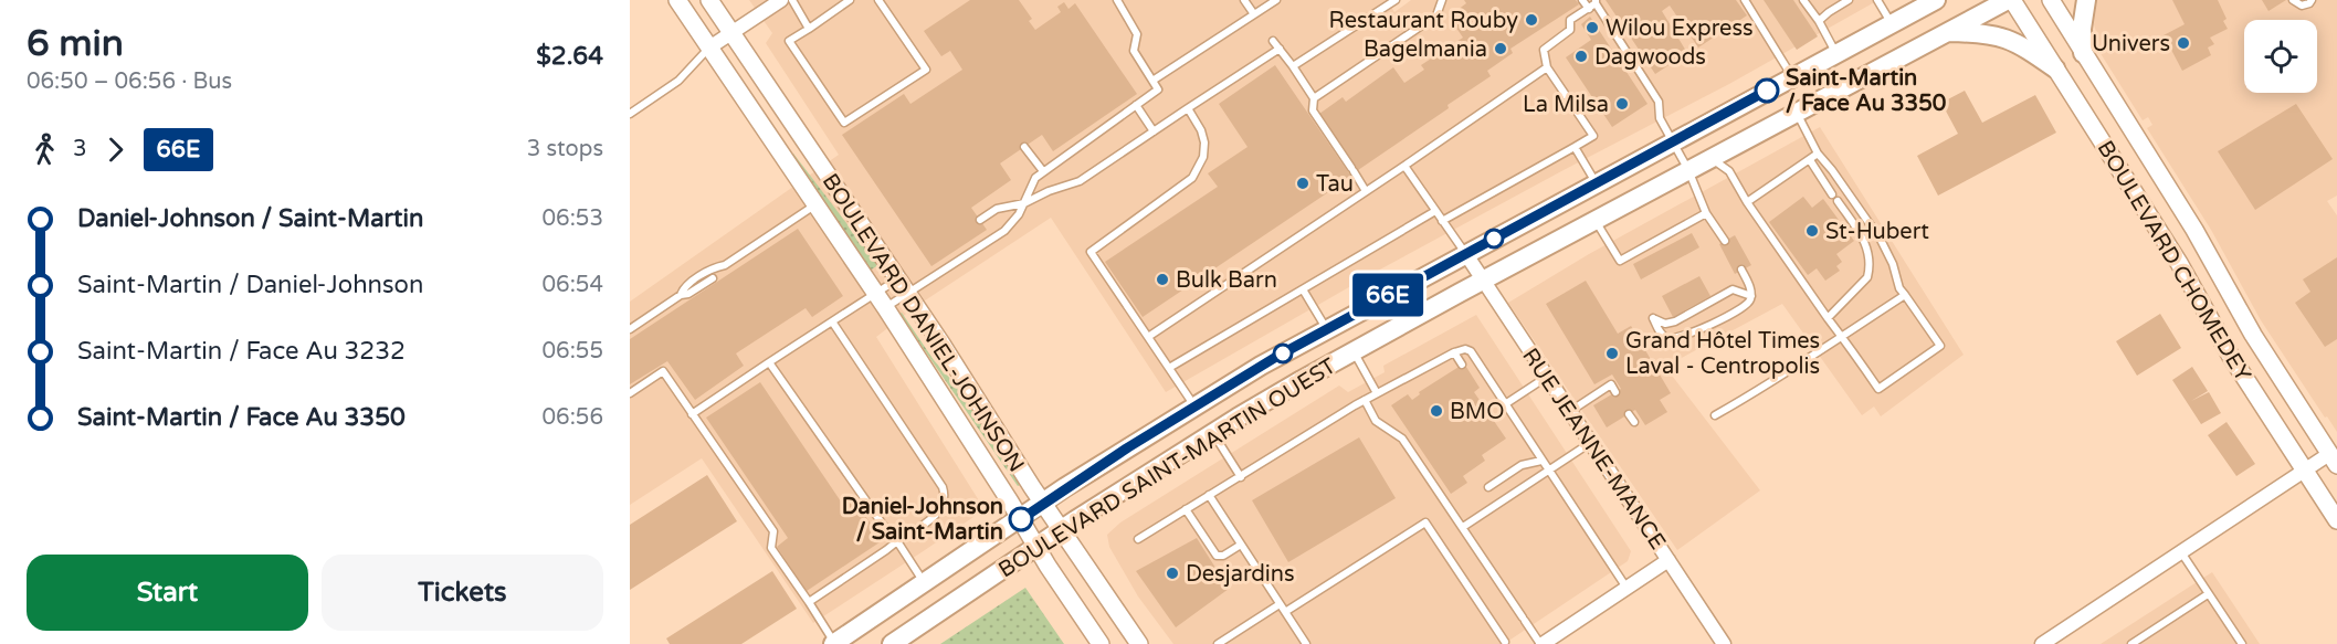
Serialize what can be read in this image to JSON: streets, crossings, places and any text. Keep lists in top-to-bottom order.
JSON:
{
  "streets": {
    "main road": ["BOULEVARD SAINT-MARTIN OUEST"],
    "street": ["BOULEVARD CHOMEDEY", "BOULEVARD DANIEL-JOHNSON", "RUE JEANNE-MANCE"]
  },
  "crossings": [
    ["BOULEVARD CHOMEDEY", "BOULEVARD SAINT-MARTIN OUEST"],
    ["BOULEVARD DANIEL-JOHNSON", "BOULEVARD SAINT-MARTIN OUEST"],
    ["RUE JEANNE-MANCE", "BOULEVARD SAINT-MARTIN OUEST"]
  ],
  "places": [
    "Restaurant Rouby",
    "Wilou Express",
    "Univers",
    "Bagelmania",
    "Dagwoods",
    "Saint-Martin / Face Au 3350",
    "La Milsa",
    "Tau",
    "St-Hubert",
    "Bulk Barn",
    "Grand Hôtel Times Laval - Centropolis",
    "BMO",
    "Daniel-Johnson / Saint-Martin",
    "Desjardins"
  ],
  "lines": ["bus line 66E"],
  "page": {
    "heading": ["6 min", "06:50 – 06:56 · Bus", "$2.64"],
    "on_map": "66E",
    "legs": ["3", "66E", "3 stops"],
    "list": [
      {
        "name": "Daniel-Johnson / Saint-Martin",
        "value": "06:53"
      },
      {
        "name": "Saint-Martin / Daniel-Johnson",
        "value": "06:54"
      },
      {
        "name": "Saint-Martin / Face Au 3232",
        "value": "06:55"
      },
      {
        "name": "Saint-Martin / Face Au 3350",
        "value": "06:56"
      }
    ],
    "buttons": ["Start", "Tickets"]
  }
}
